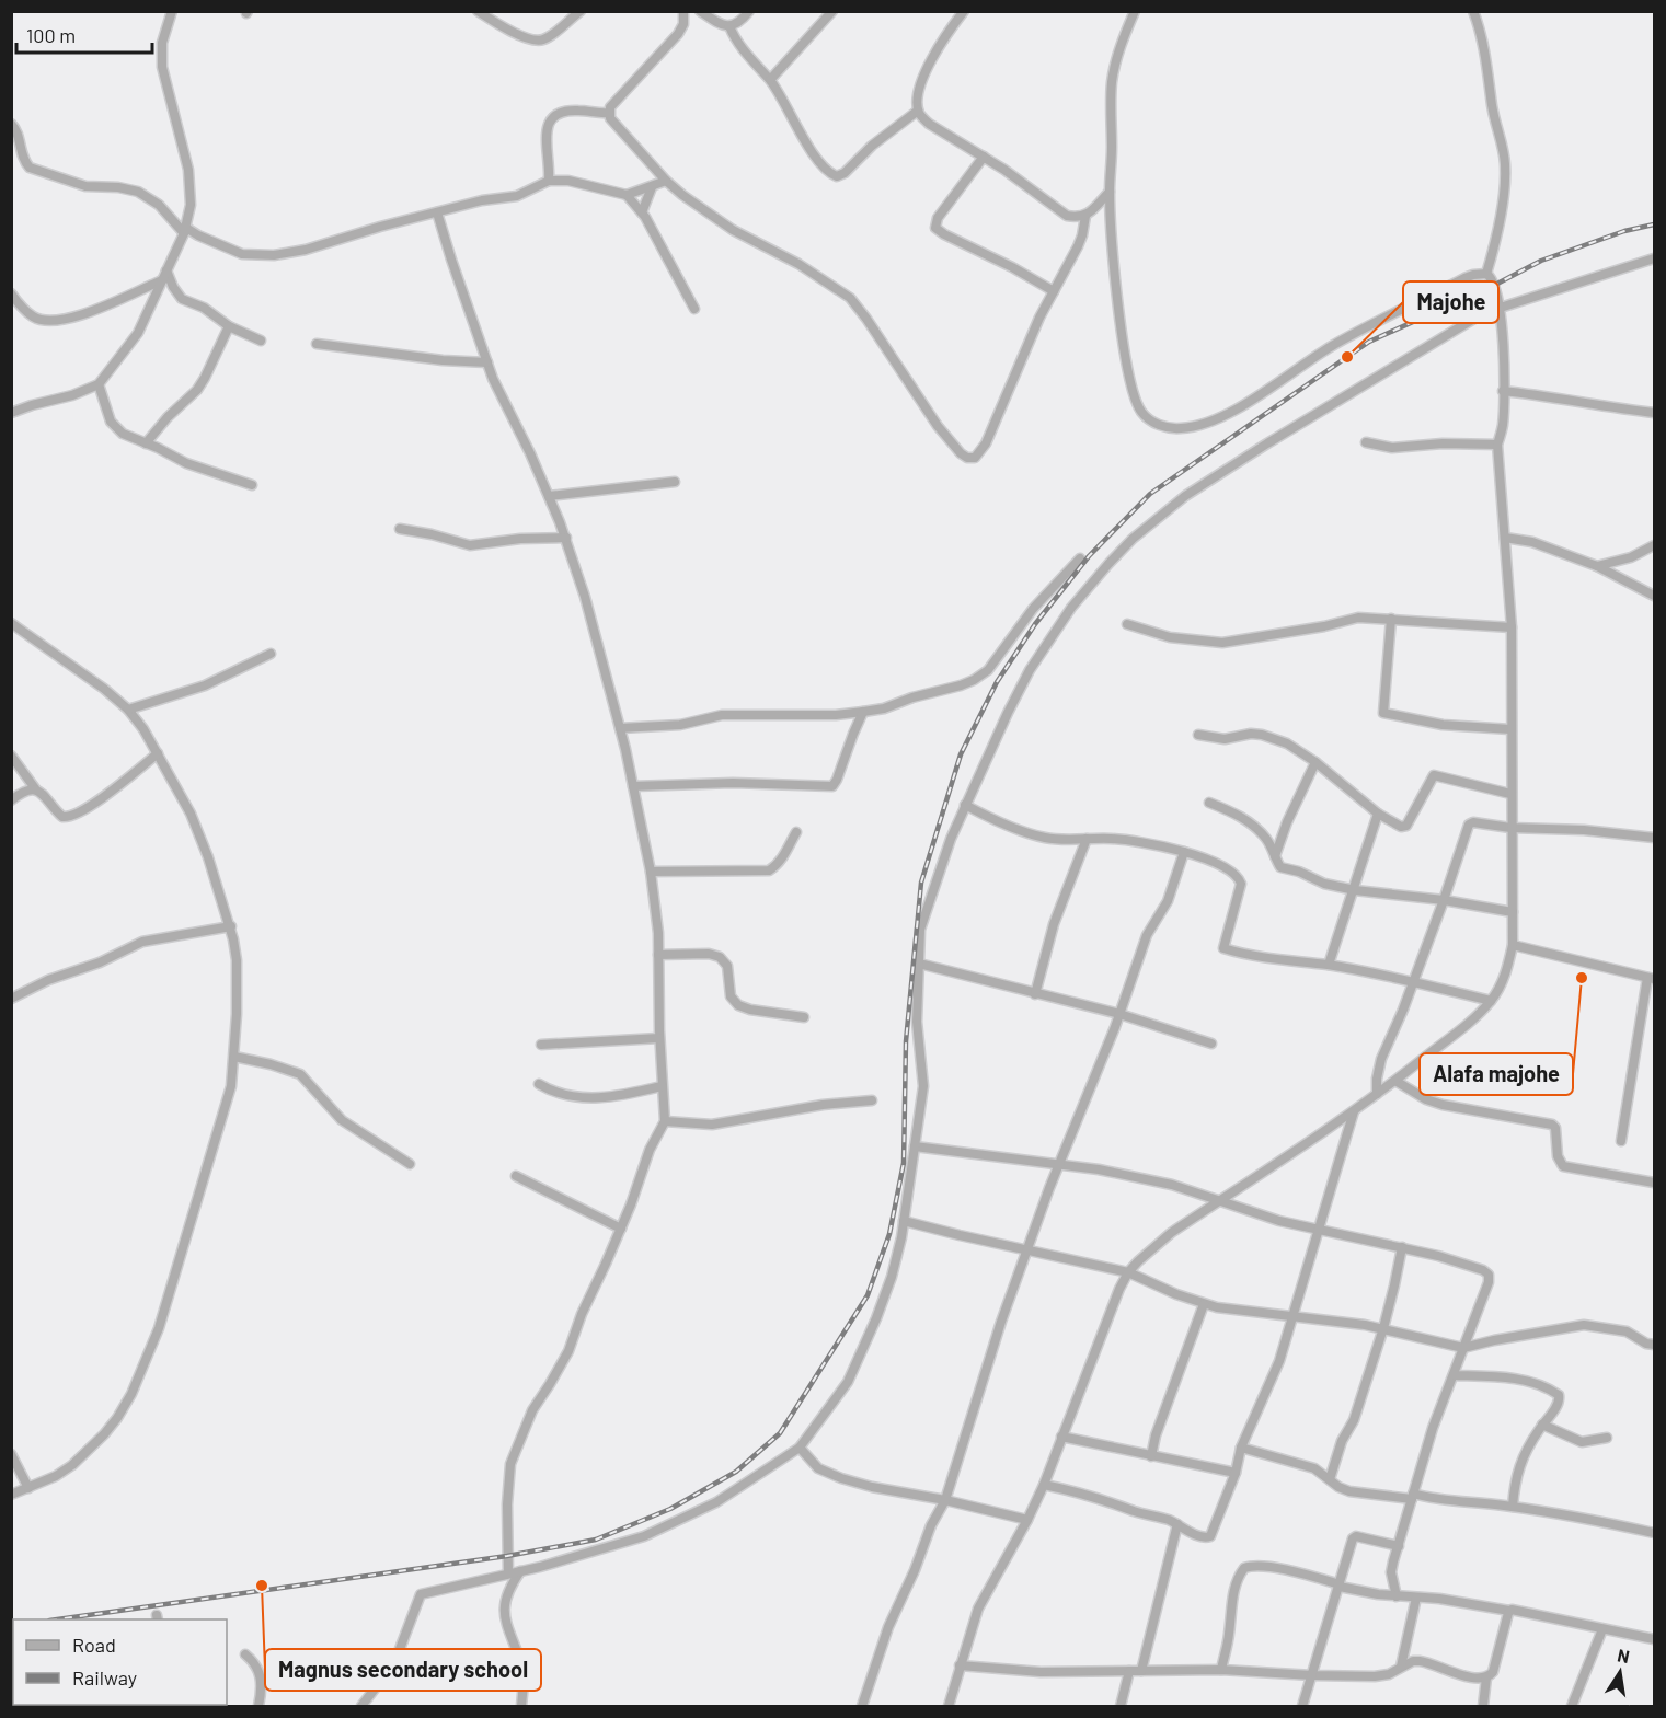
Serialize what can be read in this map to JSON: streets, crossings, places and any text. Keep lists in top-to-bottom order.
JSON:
{
  "places": ["Majohe", "Alafa majohe", "Magnus secondary school"],
  "legend": ["Road", "Railway"],
  "scale_bar": "100 m",
  "north": "top"
}
